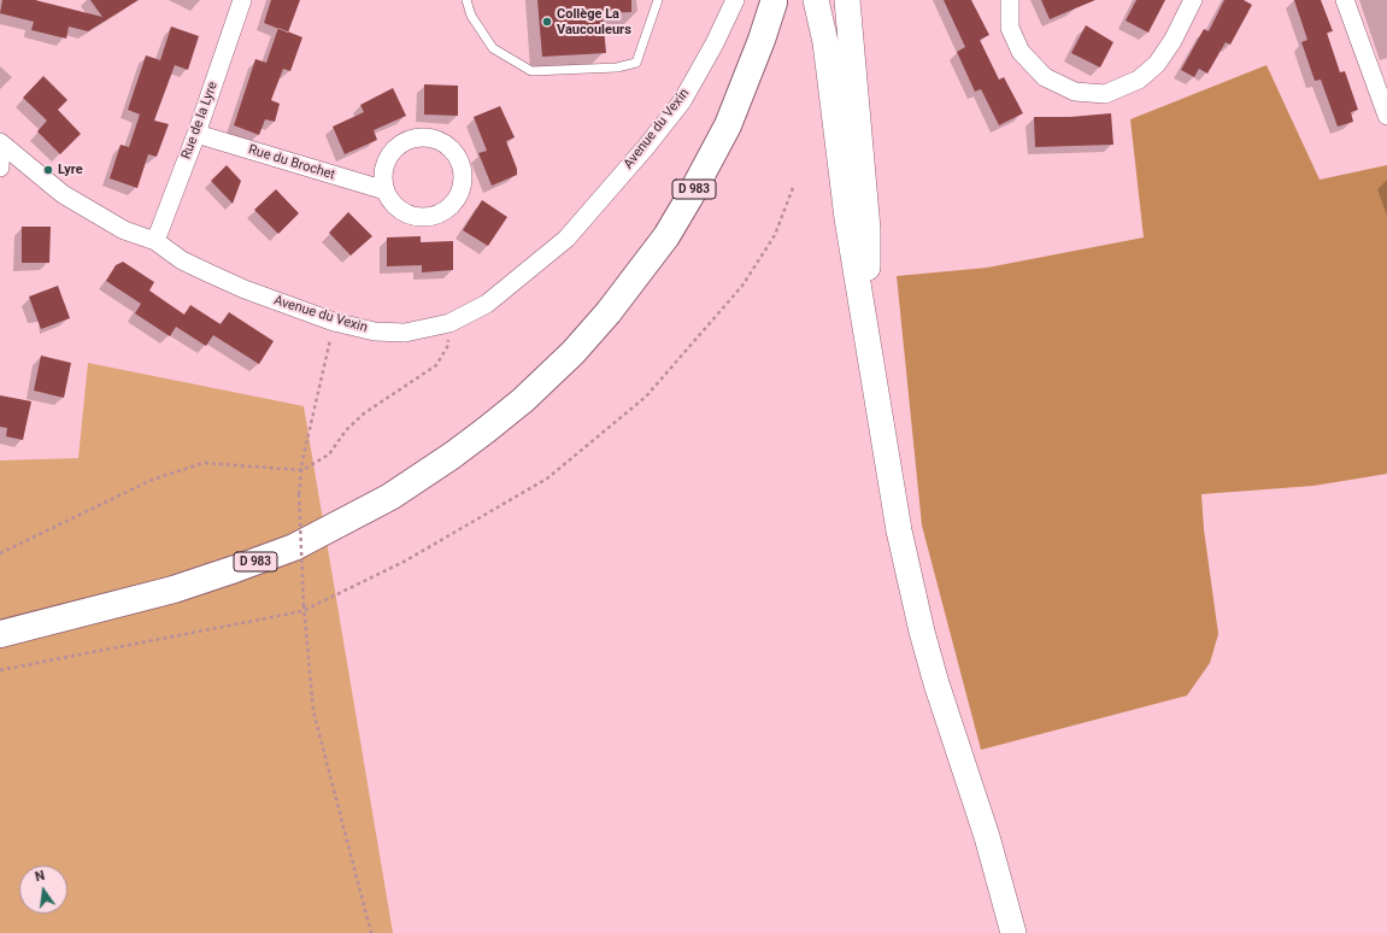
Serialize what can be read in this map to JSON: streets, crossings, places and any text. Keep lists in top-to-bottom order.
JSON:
{
  "streets": {
    "main road": ["D 983"],
    "street": ["Rue de la Lyre", "Avenue du Vexin", "Rue du Brochet"]
  },
  "crossings": [
    ["Rue de la Lyre", "Avenue du Vexin"],
    ["Rue de la Lyre", "Rue du Brochet"]
  ],
  "places": ["Collège La Vaucouleurs", "Lyre"],
  "north": "top"
}
